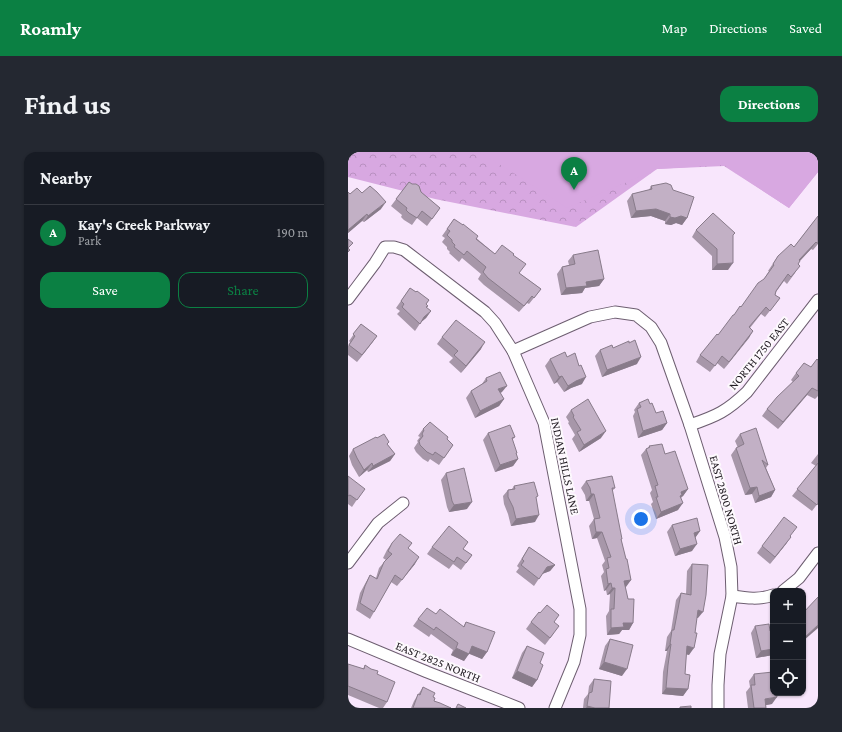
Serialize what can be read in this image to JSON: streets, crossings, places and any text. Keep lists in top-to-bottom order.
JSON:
{
  "streets": {
    "street": [
      "NORTH 1750 EAST",
      "INDIAN HILLS LANE",
      "EAST 2800 NORTH",
      "EAST 2825 NORTH"
    ]
  },
  "crossings": [
    ["NORTH 1750 EAST", "EAST 2800 NORTH"],
    ["INDIAN HILLS LANE", "EAST 2800 NORTH"]
  ],
  "page": {
    "header": "Roamly",
    "nav": ["Map", "Directions", "Saved"],
    "buttons": [
      "Directions",
      ["Save", "Share"]
    ],
    "title": "Find us",
    "heading": "Nearby",
    "pins": "A",
    "list": [
      {
        "mark": "A",
        "name": "Kay's Creek Parkway",
        "note": "Park",
        "value": "190 m"
      }
    ],
    "map_buttons": ["+", "−"]
  }
}
